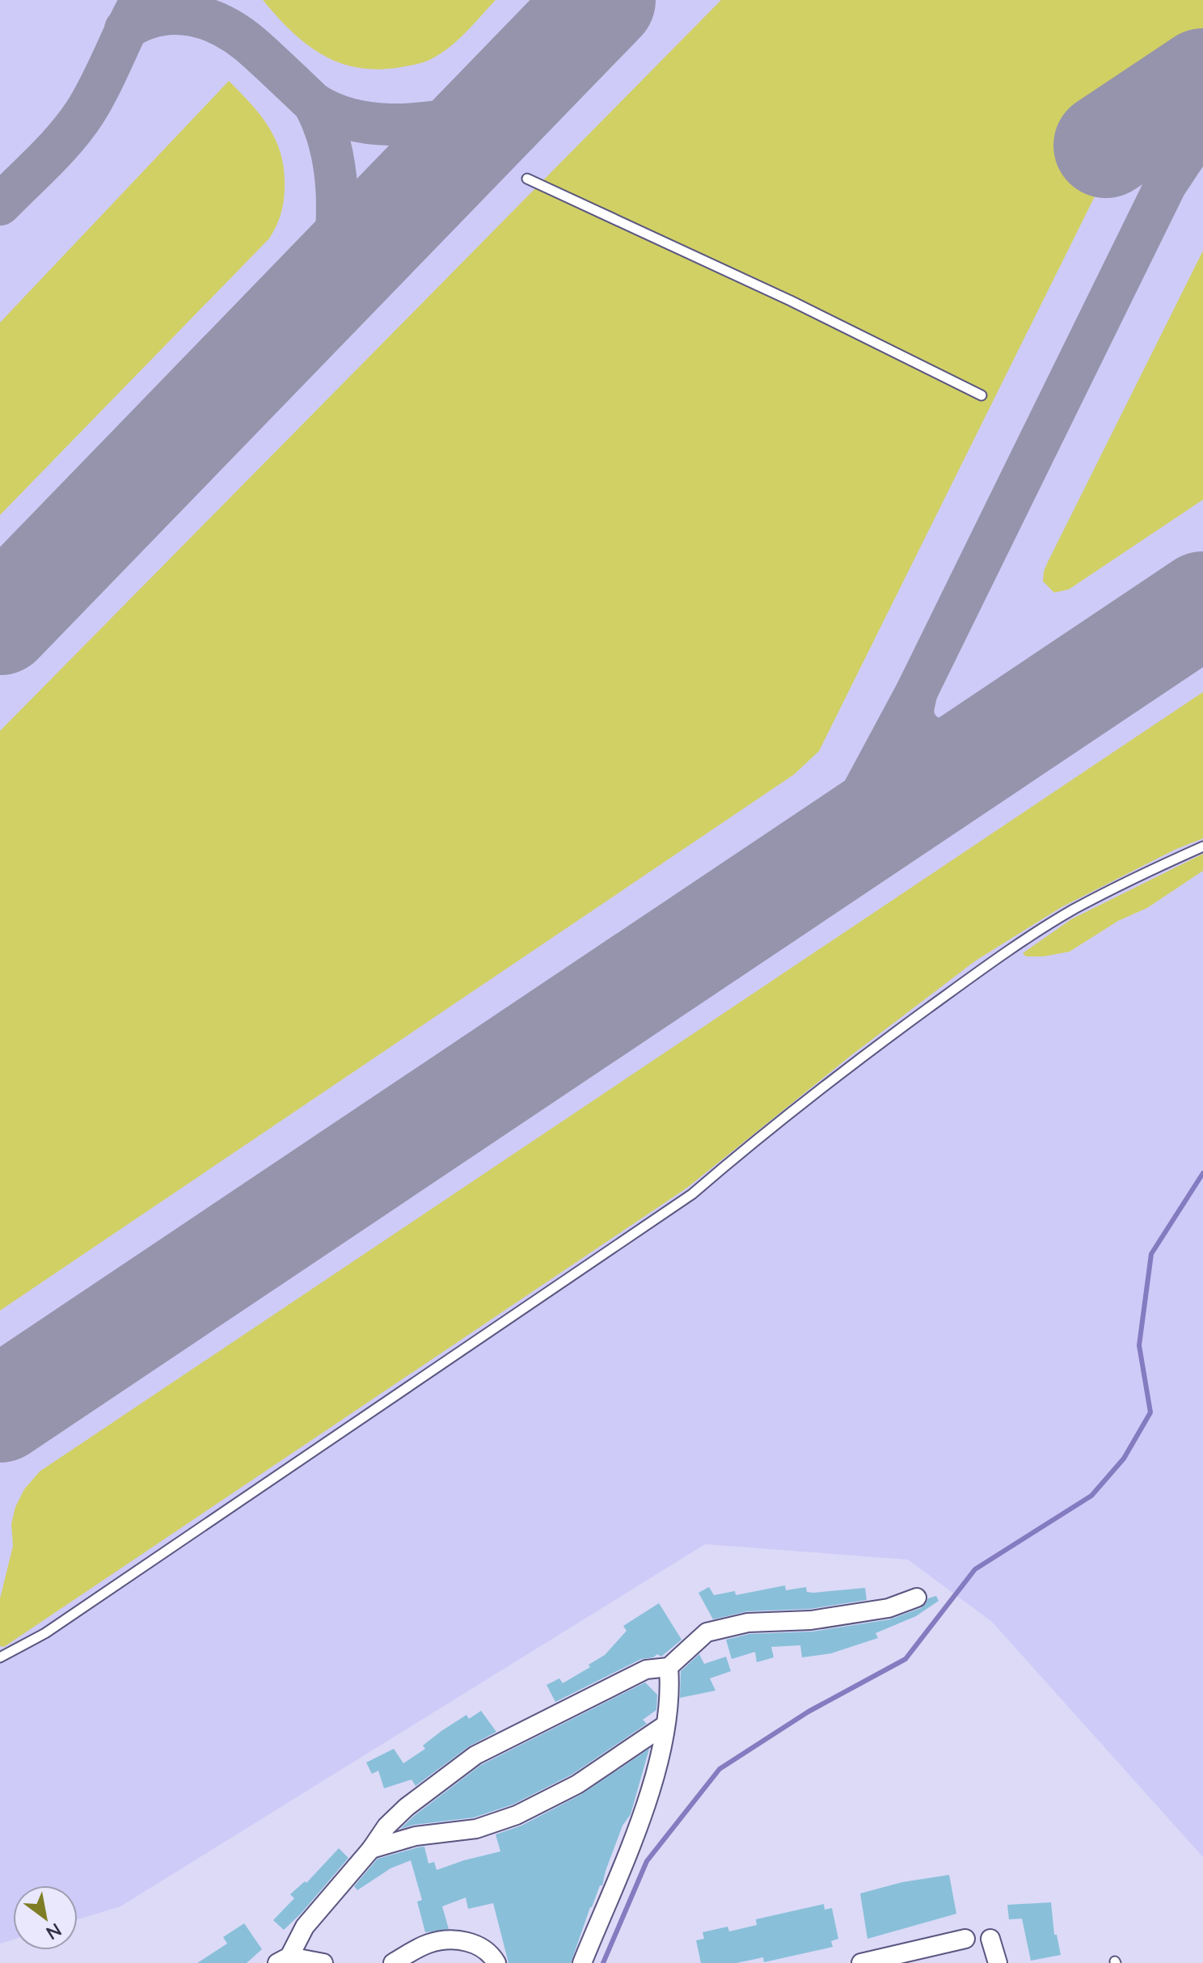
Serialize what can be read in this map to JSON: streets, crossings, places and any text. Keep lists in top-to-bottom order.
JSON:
{
  "north": "bottom right"
}
